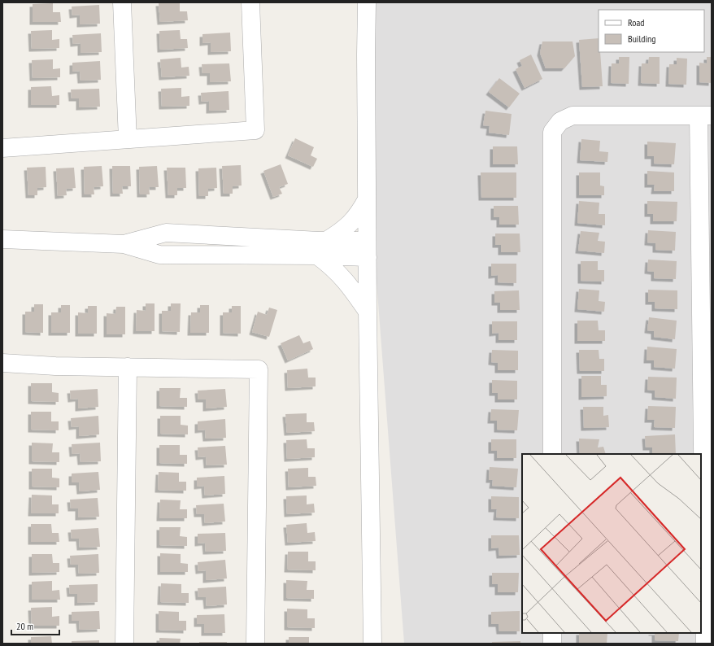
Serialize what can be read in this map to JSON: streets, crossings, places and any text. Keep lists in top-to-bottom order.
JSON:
{
  "legend": ["Road", "Building"],
  "scale_bar": "20 m"
}
